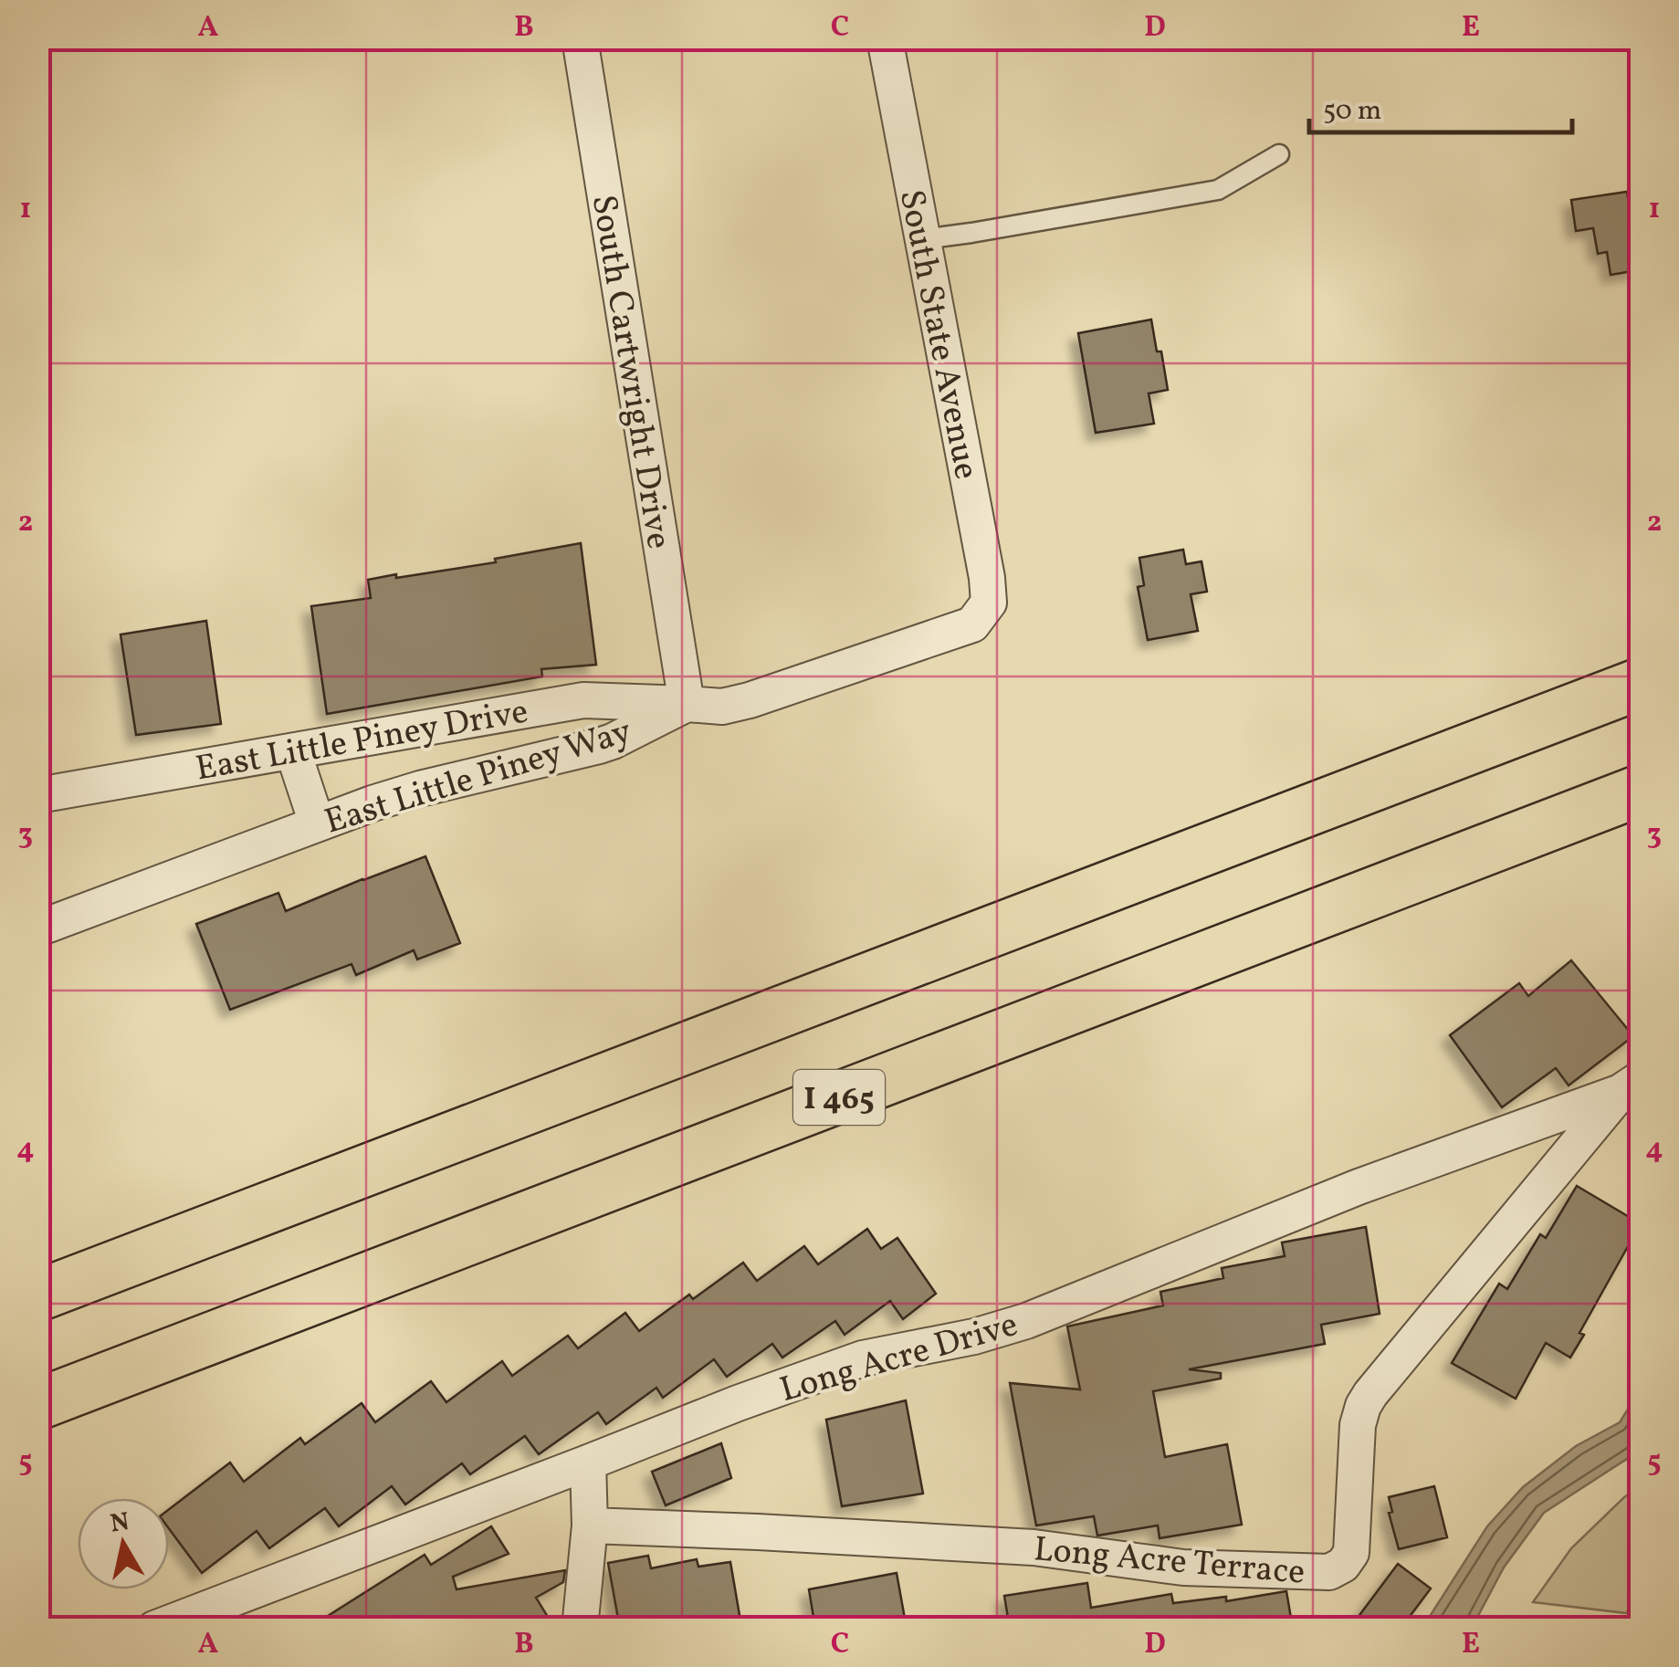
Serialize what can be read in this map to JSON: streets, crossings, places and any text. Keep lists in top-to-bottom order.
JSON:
{
  "streets": {
    "highway": ["I 465"],
    "street": [
      "South State Avenue",
      "South Cartwright Drive",
      "East Little Piney Drive",
      "East Little Piney Way",
      "Long Acre Drive",
      "Long Acre Terrace"
    ]
  },
  "crossings": [
    ["South State Avenue", "East Little Piney Way"],
    ["South Cartwright Drive", "East Little Piney Drive"],
    ["South Cartwright Drive", "East Little Piney Way"],
    ["East Little Piney Drive", "East Little Piney Way"],
    ["Long Acre Drive", "Long Acre Terrace"]
  ],
  "scale_bar": "50 m",
  "north": "top",
  "grid": {
    "columns": [
      "A",
      "B",
      "C",
      "D",
      "E"
    ],
    "rows": [
      "1",
      "2",
      "3",
      "4",
      "5"
    ]
  }
}
